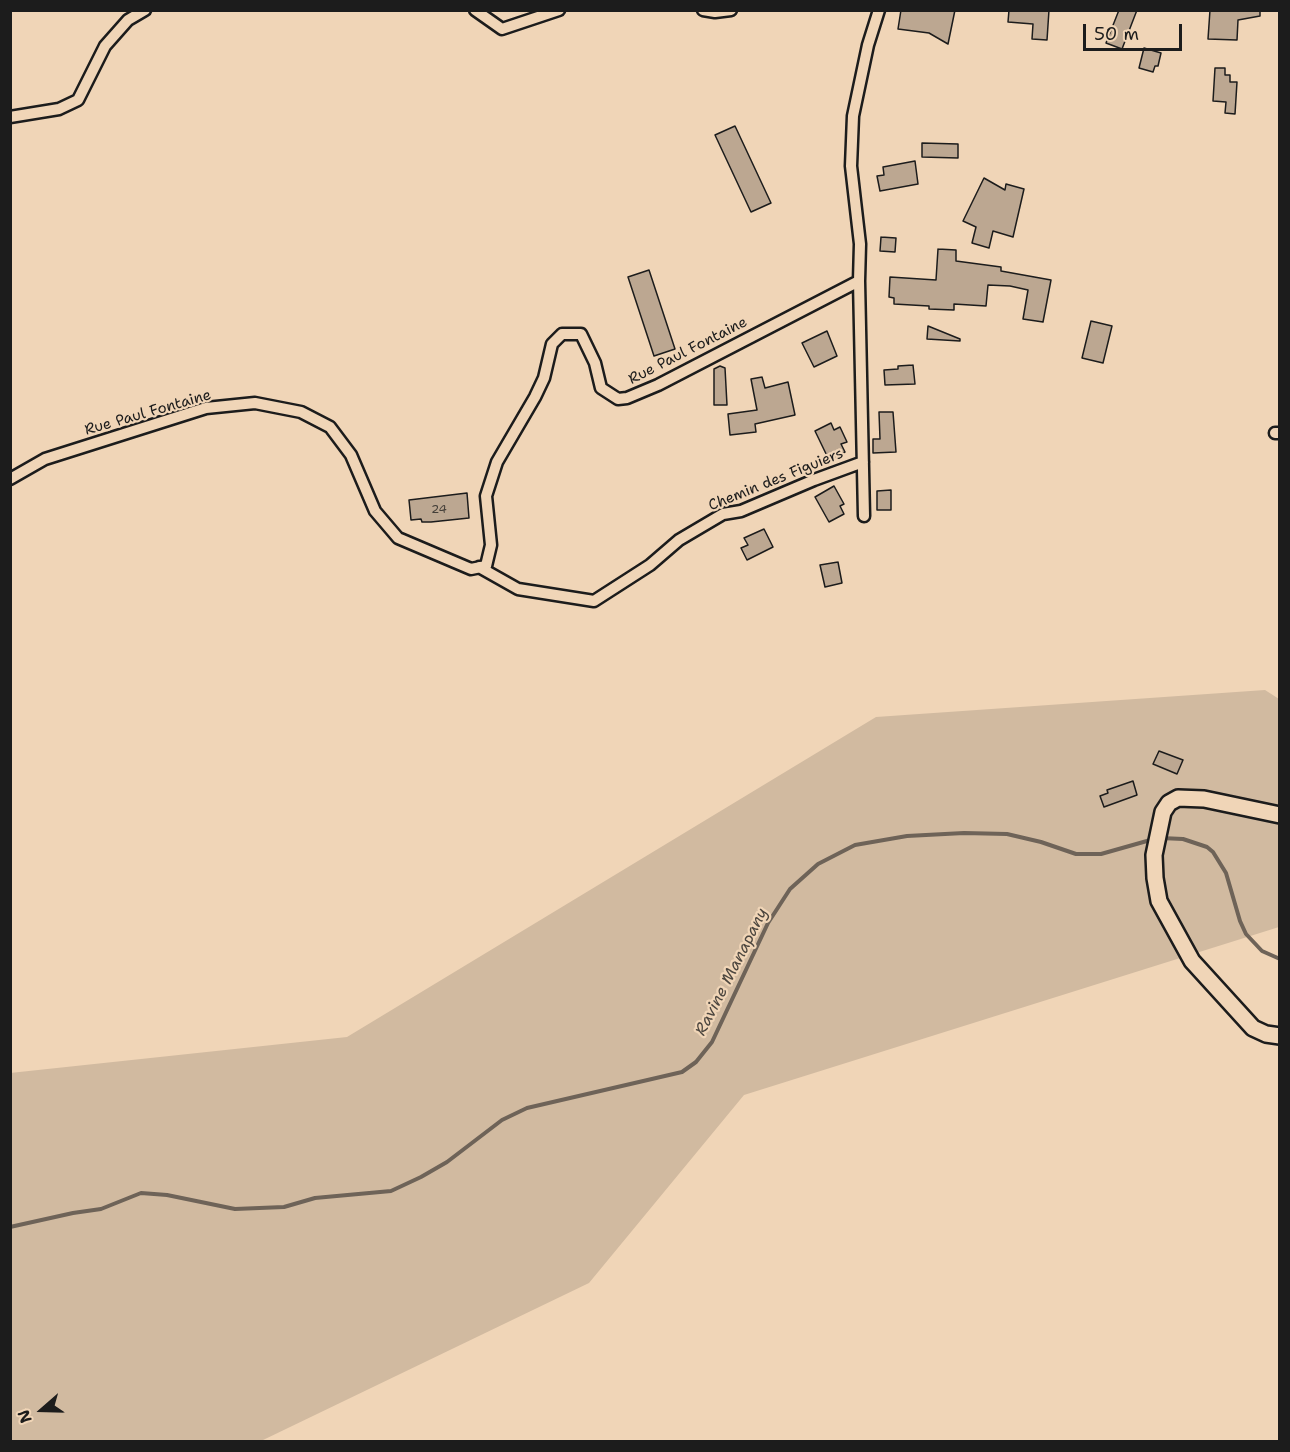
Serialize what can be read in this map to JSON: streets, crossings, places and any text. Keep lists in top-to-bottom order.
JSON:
{
  "streets": {
    "street": ["Rue Paul Fontaine", "Chemin des Figuiers"]
  },
  "crossings": [
    ["Rue Paul Fontaine", "Chemin des Figuiers"]
  ],
  "water": ["Ravine Manapany"],
  "house_numbers": ["24"],
  "scale_bar": "50 m",
  "north": "left"
}
